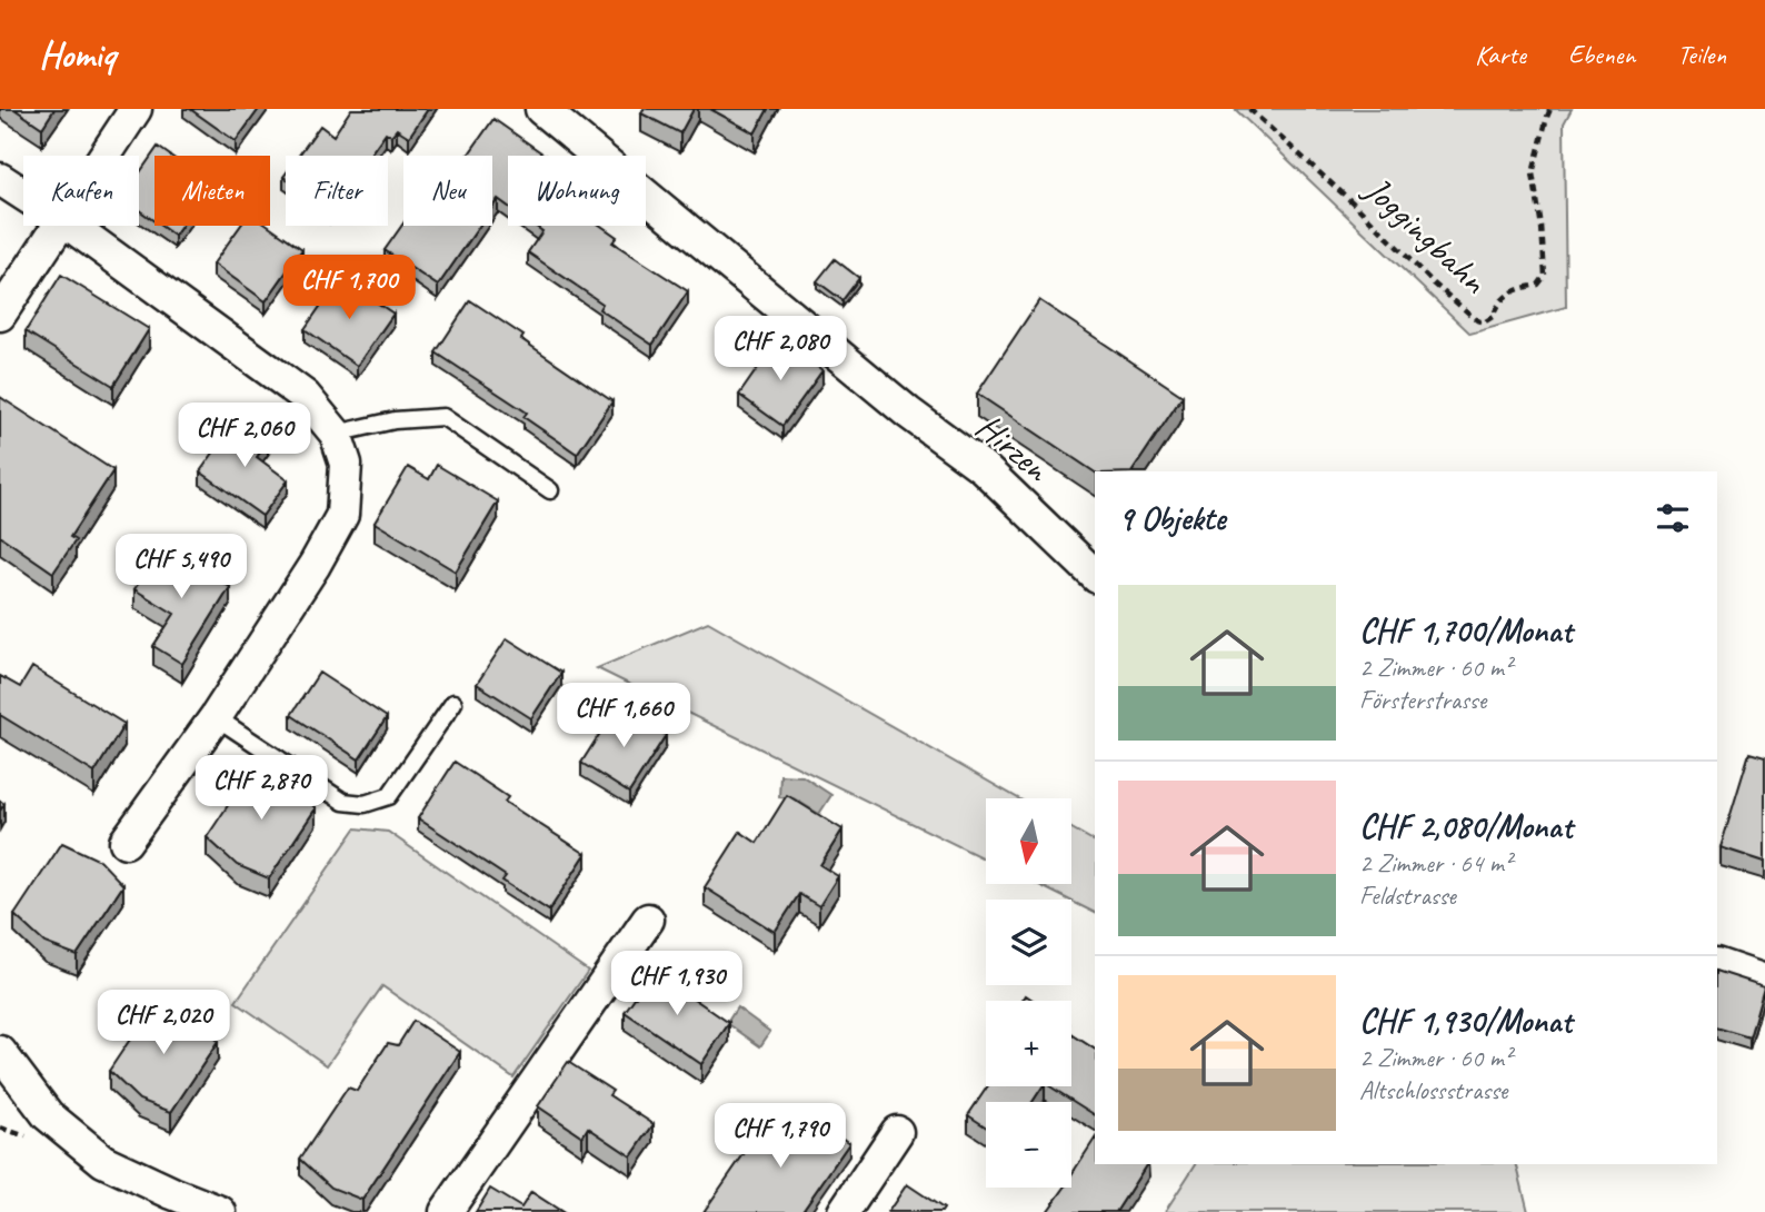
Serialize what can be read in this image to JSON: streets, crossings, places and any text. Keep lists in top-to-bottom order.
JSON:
{
  "streets": {
    "street": ["Hirzen"],
    "path": ["Joggingbahn"]
  },
  "north": "bottom",
  "page": {
    "header": "Homiq",
    "nav": ["Karte", "Ebenen", "Teilen"],
    "chip": [
      "Kaufen",
      "Mieten",
      "Filter",
      "Neu",
      "Wohnung"
    ],
    "price": [
      "CHF 1,700",
      "CHF 2,080",
      "CHF 2,060",
      "CHF 5,490",
      "CHF 1,660",
      "CHF 2,870",
      "CHF 1,930",
      "CHF 2,020",
      "CHF 1,790"
    ],
    "heading": "9 Objekte",
    "list": [
      {
        "name": "CHF 1,700/Monat",
        "note": "2 Zimmer · 60 m² · Försterstrasse"
      },
      {
        "name": "CHF 2,080/Monat",
        "note": "2 Zimmer · 64 m² · Feldstrasse"
      },
      {
        "name": "CHF 1,930/Monat",
        "note": "2 Zimmer · 60 m² · Altschlossstrasse"
      }
    ],
    "map_buttons": ["+", "−"]
  }
}
